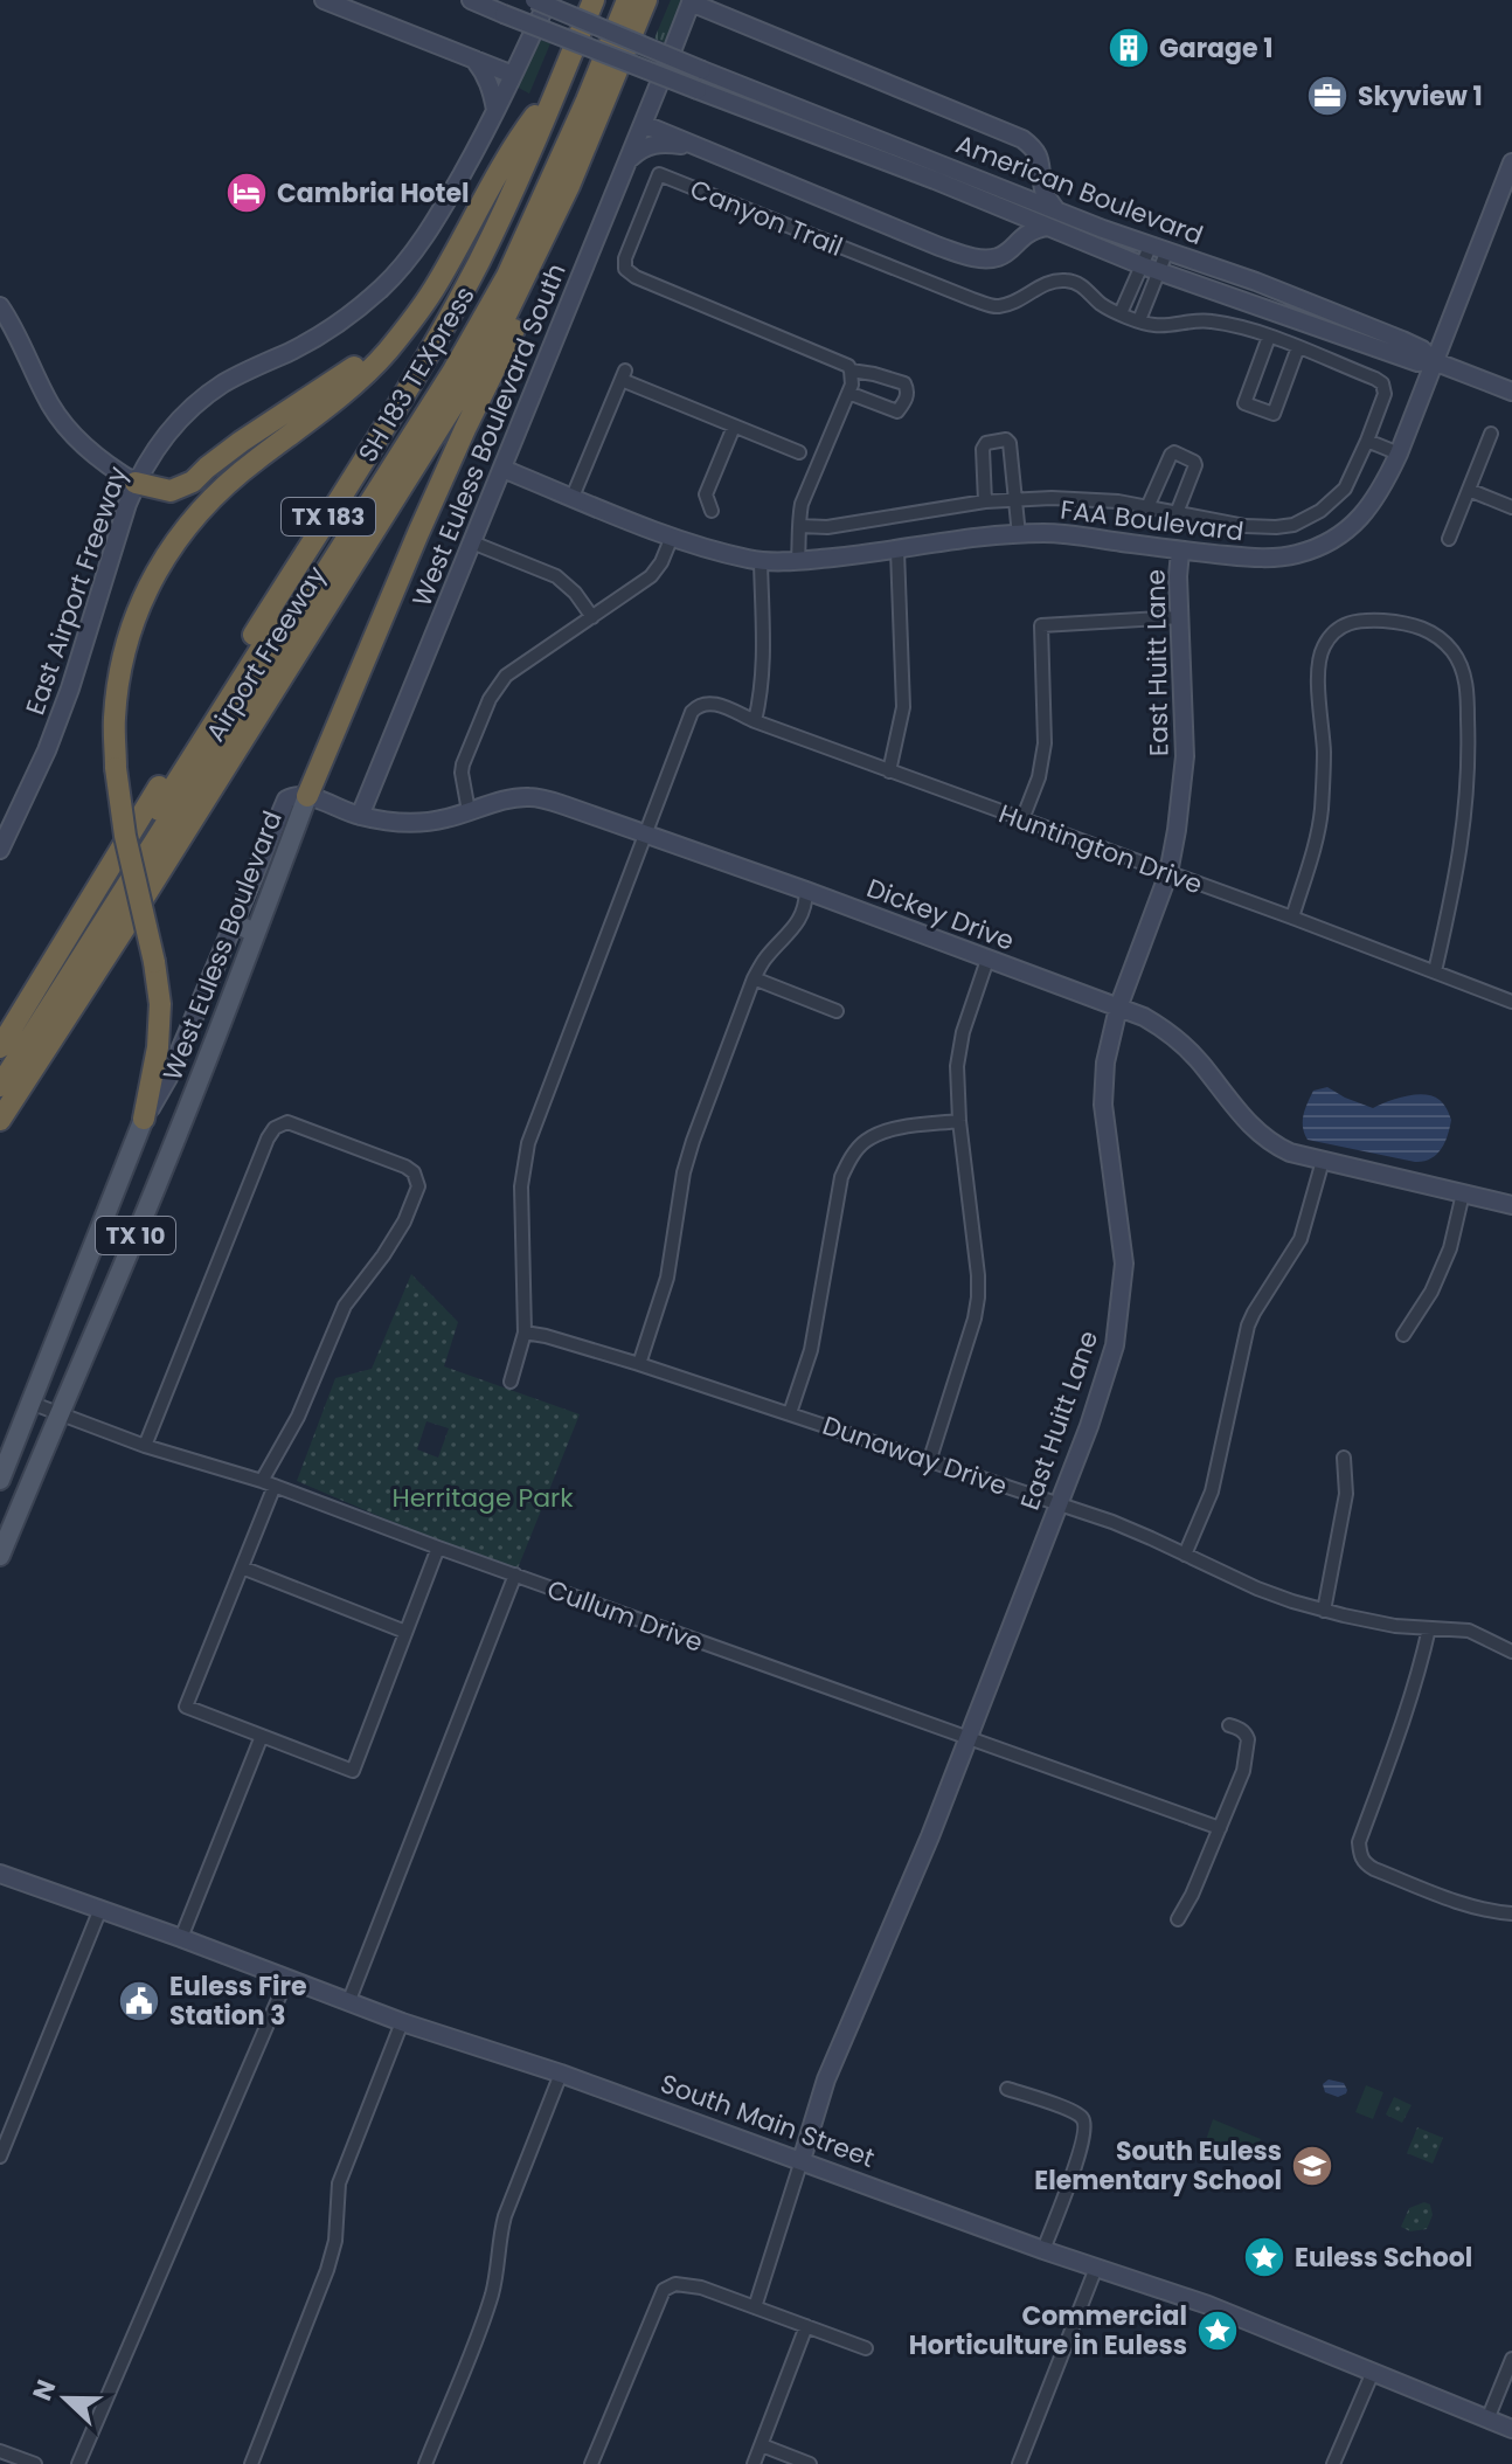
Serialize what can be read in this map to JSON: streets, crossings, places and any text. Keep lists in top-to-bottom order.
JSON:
{
  "streets": {
    "highway": ["SH 183 TEXpress", "TX 183", "Airport Freeway"],
    "main road": ["West Euless Boulevard", "TX 10"],
    "street": [
      "American Boulevard",
      "Canyon Trail",
      "West Euless Boulevard South",
      "FAA Boulevard",
      "East Airport Freeway",
      "East Huitt Lane",
      "Huntington Drive",
      "Dickey Drive",
      "Dunaway Drive",
      "Cullum Drive",
      "South Main Street"
    ]
  },
  "crossings": [
    ["American Boulevard", "FAA Boulevard"],
    ["West Euless Boulevard South", "FAA Boulevard"],
    ["West Euless Boulevard South", "Dickey Drive"],
    ["FAA Boulevard", "East Huitt Lane"],
    ["East Huitt Lane", "Huntington Drive"],
    ["East Huitt Lane", "Dickey Drive"],
    ["East Huitt Lane", "Dunaway Drive"],
    ["East Huitt Lane", "Cullum Drive"],
    ["East Huitt Lane", "South Main Street"],
    ["Huntington Drive", "Dickey Drive"],
    ["Dickey Drive", "West Euless Boulevard"],
    ["West Euless Boulevard", "Cullum Drive"]
  ],
  "parks": ["Herritage Park"],
  "places": {
    "building": ["Garage 1"],
    "office": ["Skyview 1"],
    "hotel": ["Cambria Hotel"],
    "public building": ["Euless Fire Station 3"],
    "school or university": ["South Euless Elementary School"],
    "place": ["Euless School", "Commercial Horticulture in Euless"]
  },
  "north": "left"
}
